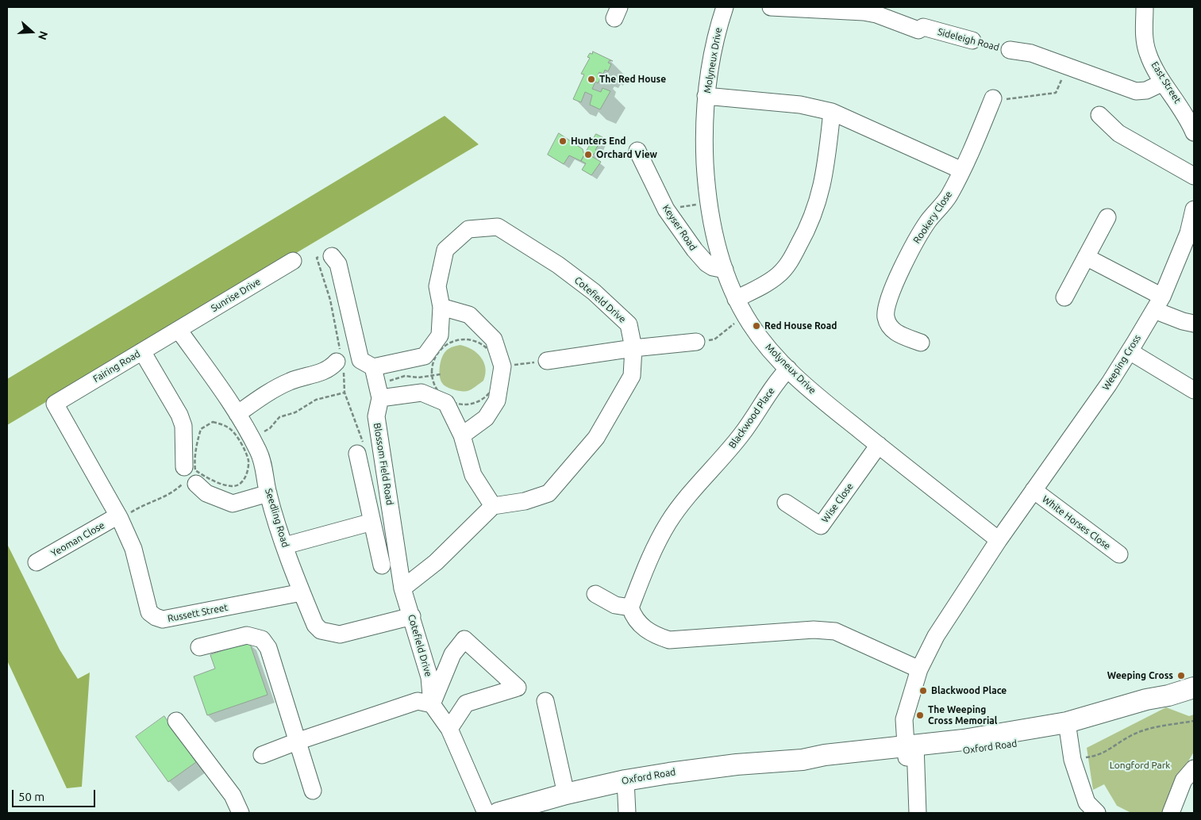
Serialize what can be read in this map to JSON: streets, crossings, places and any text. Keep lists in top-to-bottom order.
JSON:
{
  "streets": {
    "main road": ["Oxford Road"],
    "street": [
      "Sideleigh Road",
      "Molyneux Drive",
      "East Street",
      "Rookery Close",
      "Keyser Road",
      "Sunrise Drive",
      "Cotefield Drive",
      "Weeping Cross",
      "Fairing Road",
      "Blackwood Place",
      "Blossom Field Road",
      "Wise Close",
      "Seedling Road",
      "White Horses Close",
      "Yeoman Close",
      "Russett Street"
    ]
  },
  "crossings": [
    ["Sideleigh Road", "East Street"],
    ["Molyneux Drive", "Keyser Road"],
    ["Molyneux Drive", "Weeping Cross"],
    ["Molyneux Drive", "Blackwood Place"],
    ["Molyneux Drive", "Wise Close"],
    ["Sunrise Drive", "Fairing Road"],
    ["Sunrise Drive", "Seedling Road"],
    ["Cotefield Drive", "Blossom Field Road"],
    ["Cotefield Drive", "Seedling Road"],
    ["Weeping Cross", "White Horses Close"],
    ["Weeping Cross", "Oxford Road"],
    ["Fairing Road", "Seedling Road"],
    ["Fairing Road", "Russett Street"],
    ["Seedling Road", "Russett Street"],
    ["Yeoman Close", "Russett Street"]
  ],
  "parks": ["Longford Park"],
  "places": [
    "The Red House",
    "Hunters End",
    "Orchard View",
    "Red House Road",
    "Weeping Cross",
    "Blackwood Place",
    "The Weeping Cross Memorial"
  ],
  "scale_bar": "50 m",
  "north": "right"
}
